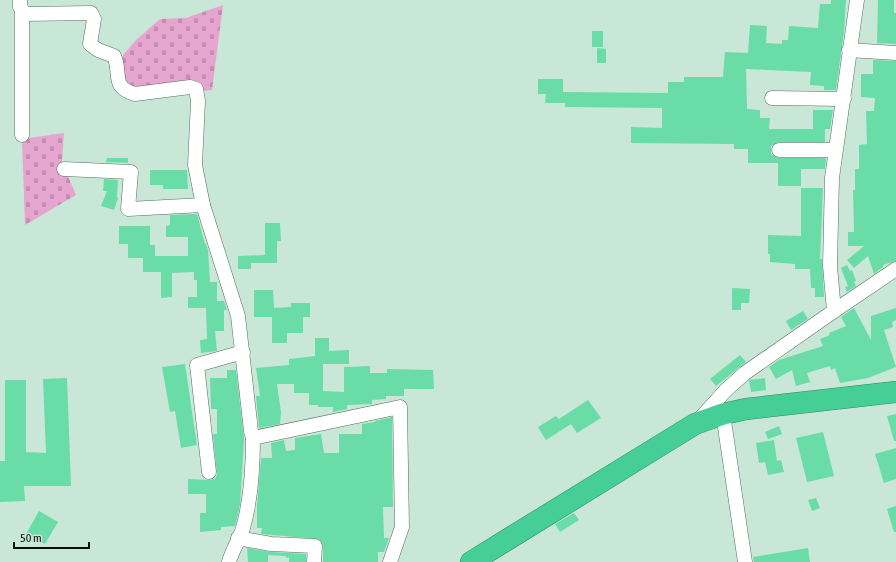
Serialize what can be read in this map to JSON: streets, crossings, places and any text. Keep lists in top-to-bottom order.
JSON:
{
  "scale_bar": "50 m"
}
